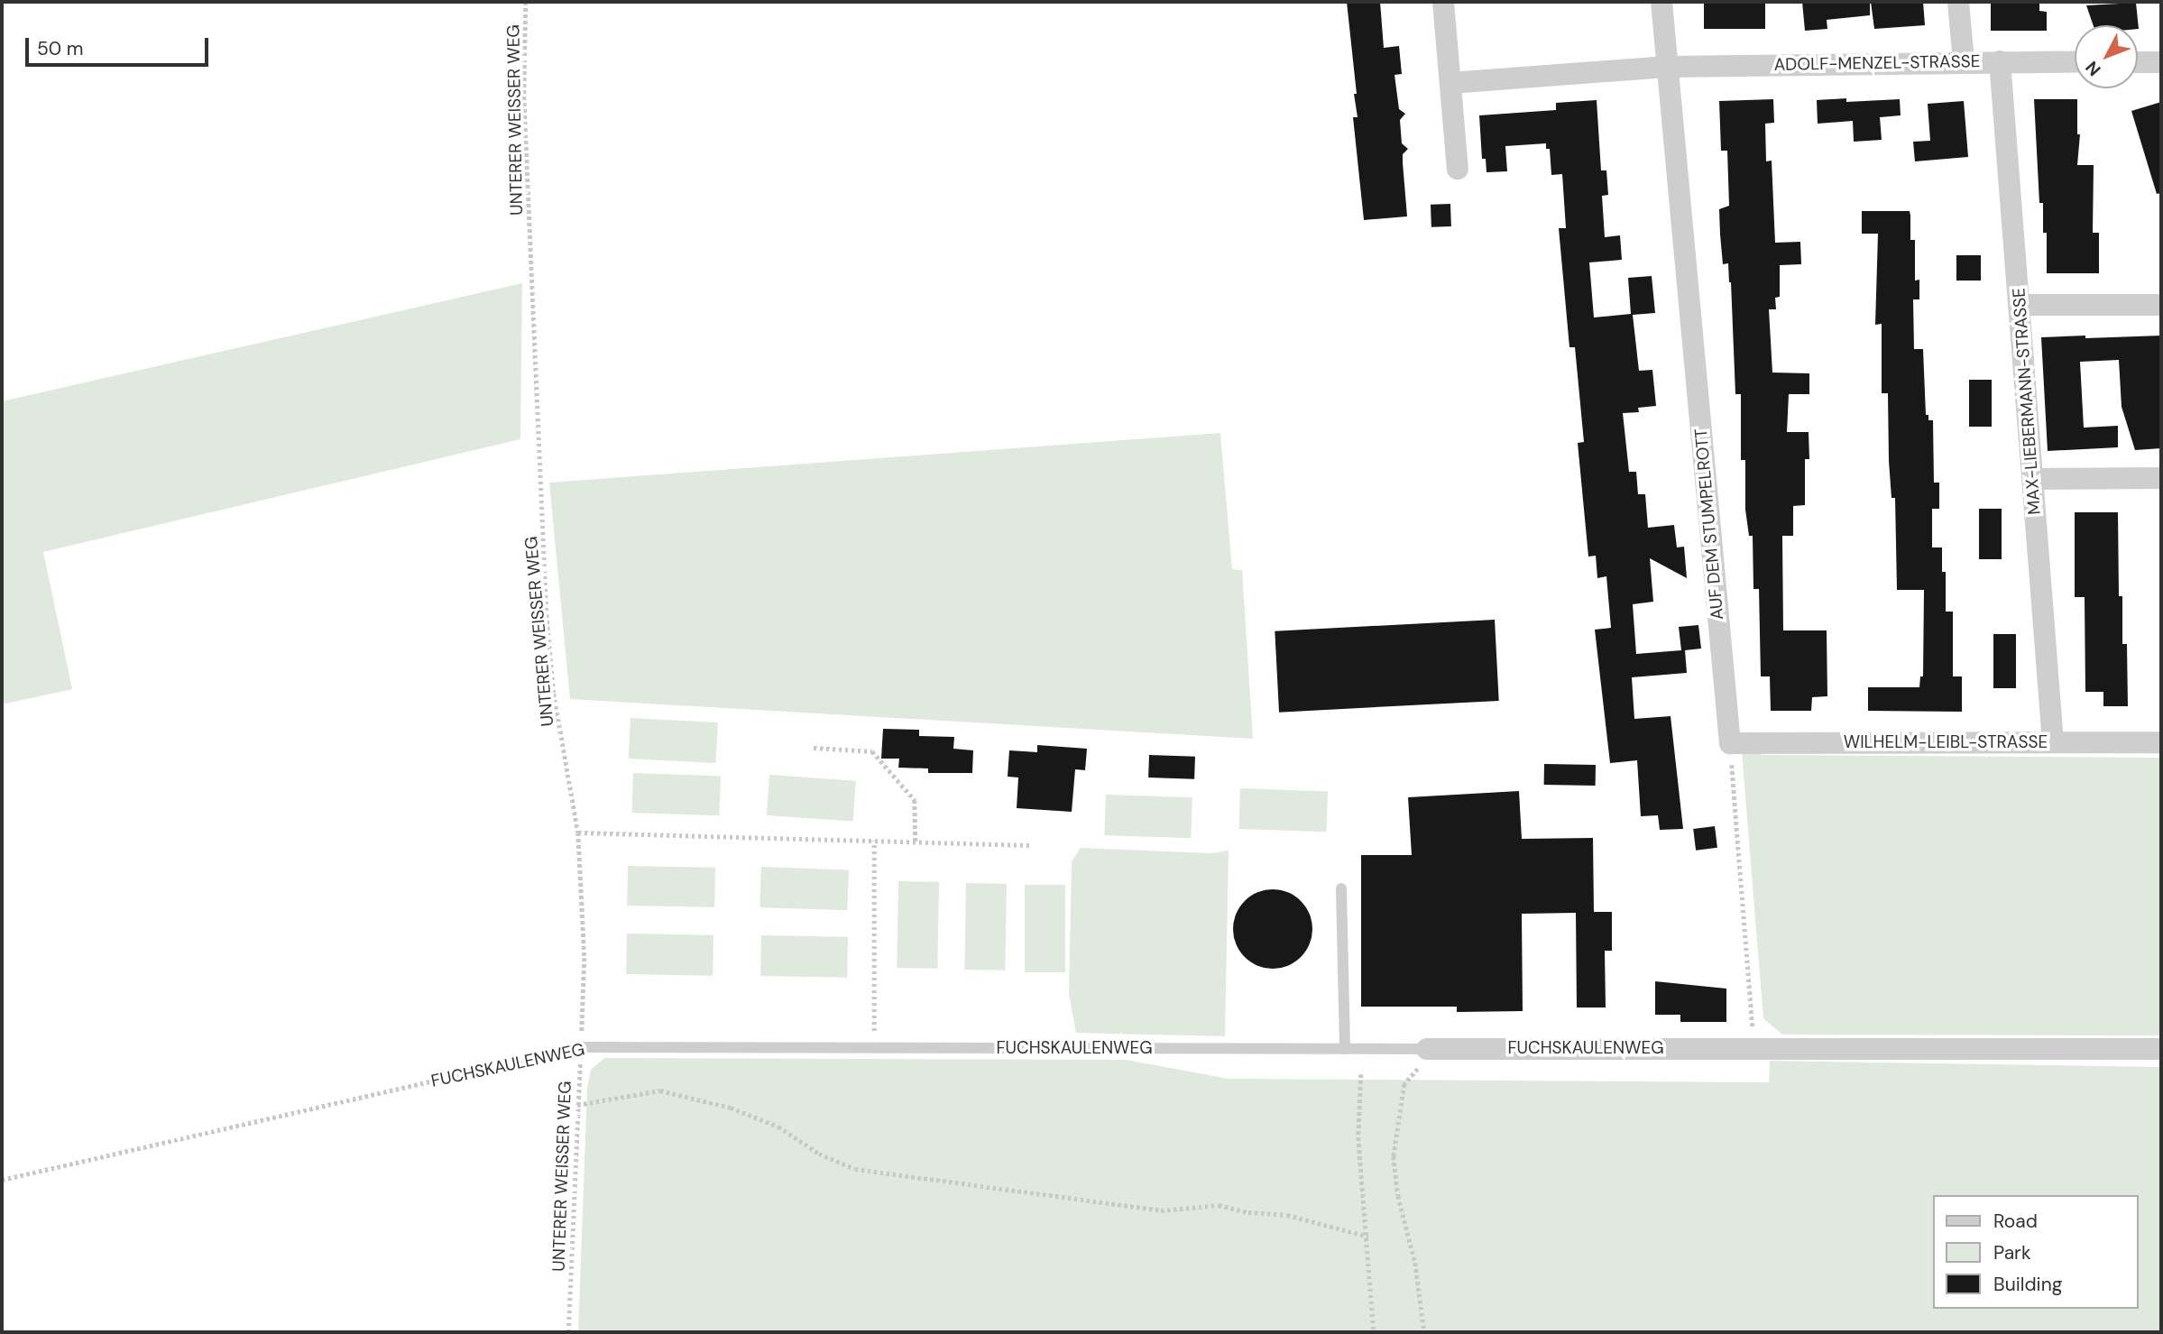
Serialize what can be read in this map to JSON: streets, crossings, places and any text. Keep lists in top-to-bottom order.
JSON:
{
  "streets": {
    "street": [
      "ADOLF-MENZEL-STRASSE",
      "MAX-LIEBERMANN-STRASSE",
      "AUF DEM STUMPELROTT",
      "WILHELM-LEIBL-STRASSE",
      "FUCHSKAULENWEG"
    ],
    "path": ["UNTERER WEISSER WEG"]
  },
  "crossings": [
    ["ADOLF-MENZEL-STRASSE", "MAX-LIEBERMANN-STRASSE"],
    ["ADOLF-MENZEL-STRASSE", "AUF DEM STUMPELROTT"],
    ["UNTERER WEISSER WEG", "FUCHSKAULENWEG"],
    ["MAX-LIEBERMANN-STRASSE", "WILHELM-LEIBL-STRASSE"],
    ["AUF DEM STUMPELROTT", "WILHELM-LEIBL-STRASSE"]
  ],
  "legend": ["Road", "Park", "Building"],
  "scale_bar": "50 m",
  "north": "bottom left"
}
